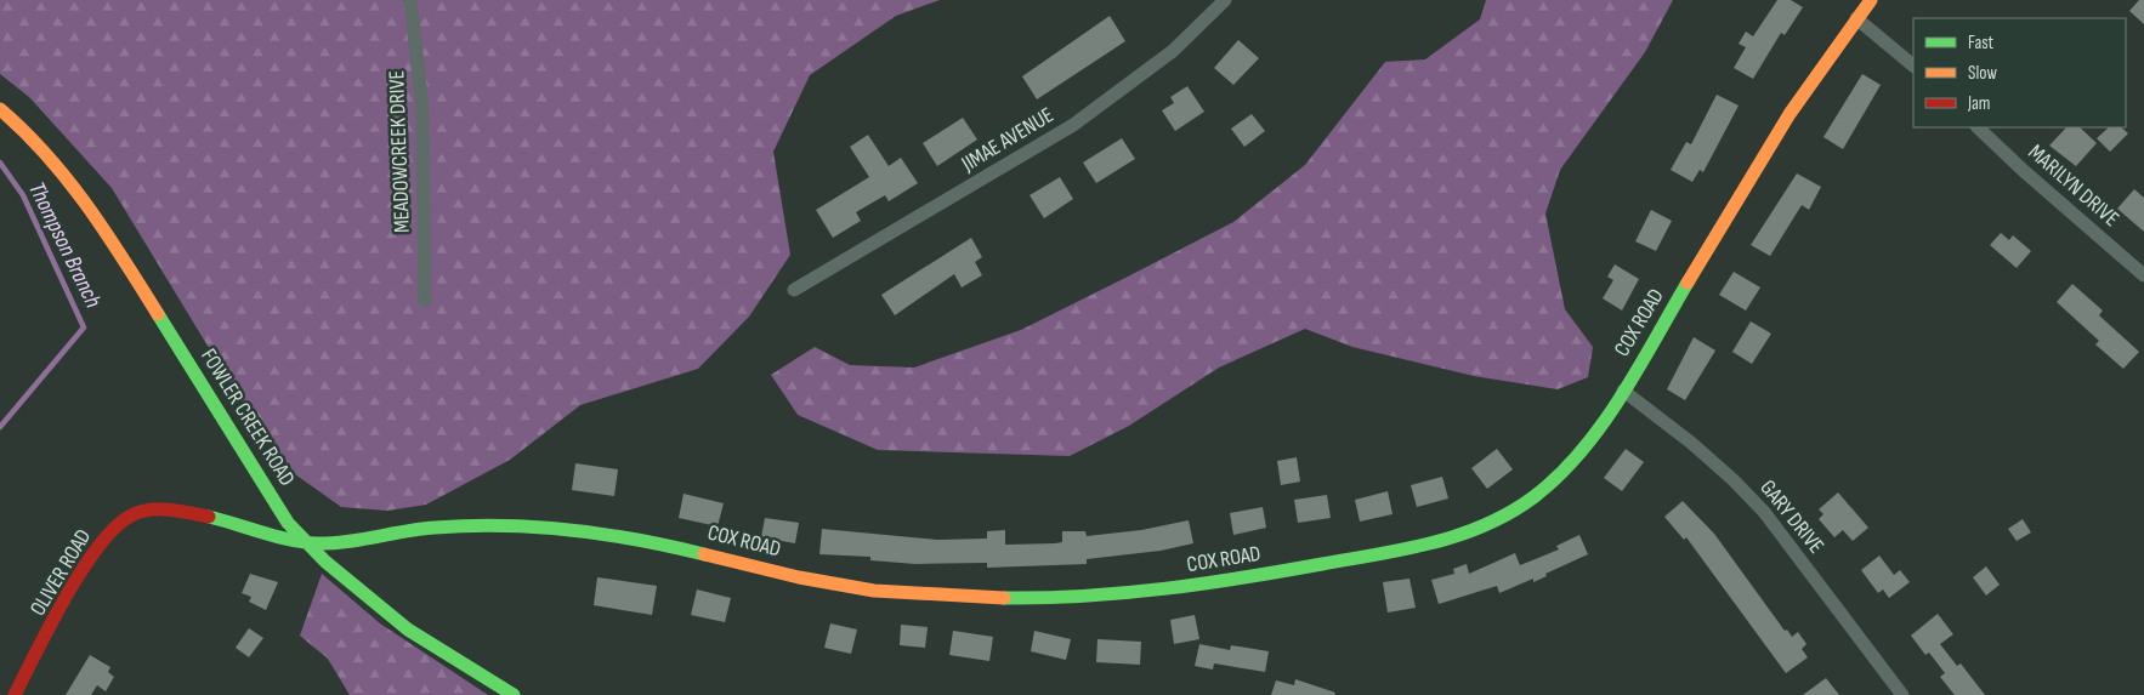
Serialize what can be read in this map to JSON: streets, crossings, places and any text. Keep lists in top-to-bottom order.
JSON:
{
  "streets": {
    "street": [
      "JIMAE AVENUE",
      "MEADOWCREEK DRIVE",
      "MARILYN DRIVE",
      "COX ROAD",
      "FOWLER CREEK ROAD",
      "GARY DRIVE",
      "OLIVER ROAD"
    ]
  },
  "crossings": [
    ["COX ROAD", "FOWLER CREEK ROAD"],
    ["COX ROAD", "GARY DRIVE"],
    ["COX ROAD", "OLIVER ROAD"],
    ["FOWLER CREEK ROAD", "OLIVER ROAD"]
  ],
  "water": ["Thompson Branch"],
  "legend": ["Fast", "Slow", "Jam"]
}
